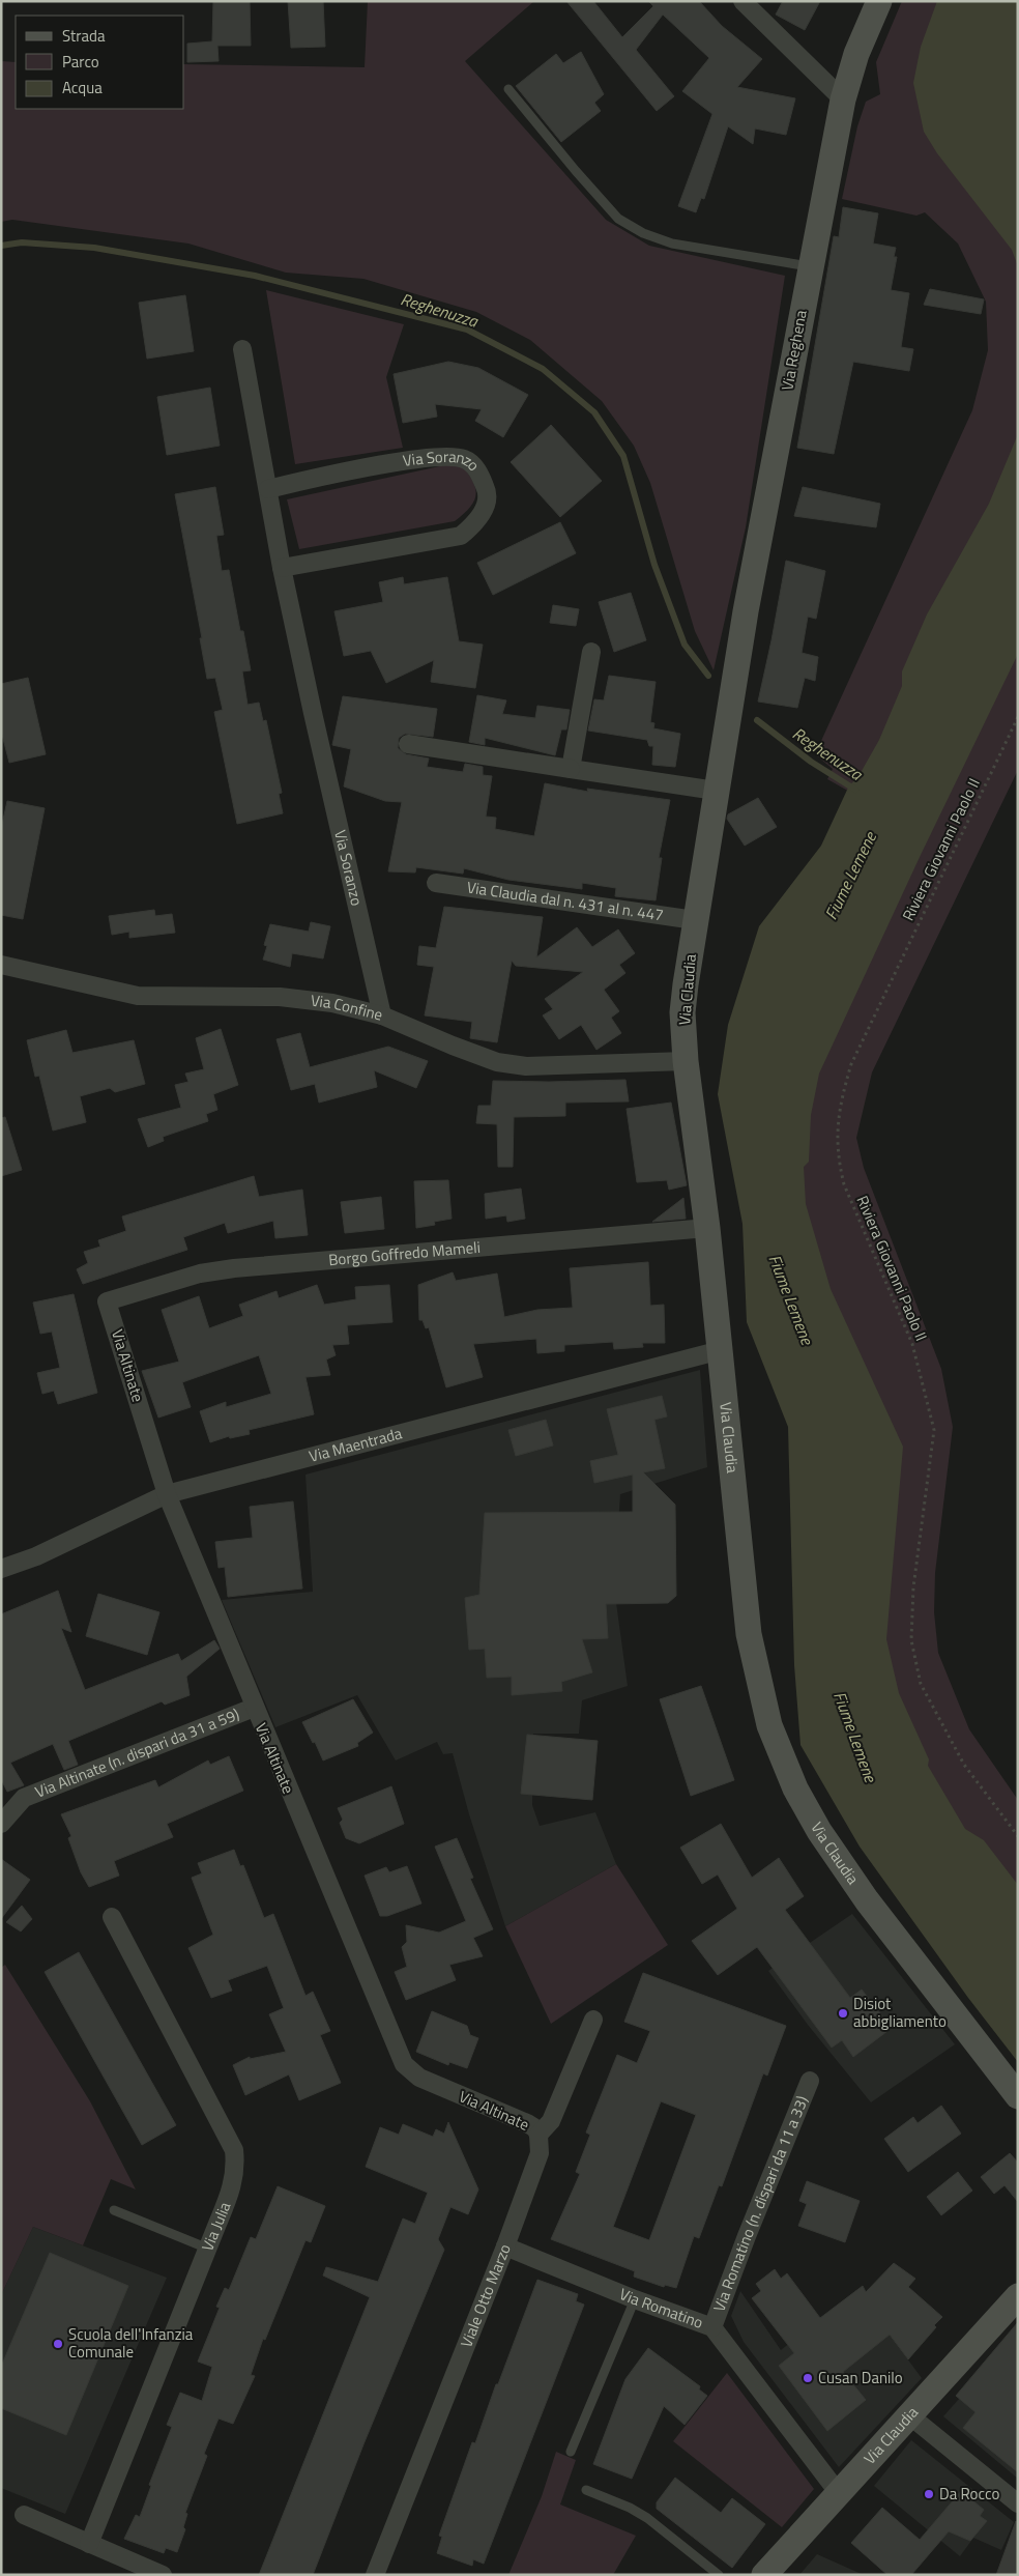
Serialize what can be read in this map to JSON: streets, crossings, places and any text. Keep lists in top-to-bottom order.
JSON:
{
  "streets": {
    "street": [
      "Via Reghena",
      "Via Soranzo",
      "Via Claudia dal n. 431 al n. 447",
      "Via Claudia",
      "Via Confine",
      "Borgo Goffredo Mameli",
      "Via Altinate",
      "Via Maentrada",
      "Via Altinate (n. dispari da 31 a 59)",
      "Via Romatino (n. dispari da 11 a 33)",
      "Via Julia",
      "Viale Otto Marzo",
      "Via Romatino"
    ],
    "path": ["Riviera Giovanni Paolo II"]
  },
  "crossings": [
    ["Via Reghena", "Via Claudia"],
    ["Via Soranzo", "Via Confine"],
    ["Via Claudia dal n. 431 al n. 447", "Via Claudia"],
    ["Via Claudia", "Via Confine"],
    ["Via Claudia", "Borgo Goffredo Mameli"],
    ["Via Claudia", "Via Maentrada"],
    ["Via Claudia", "Via Romatino"],
    ["Borgo Goffredo Mameli", "Via Altinate"],
    ["Via Altinate", "Via Maentrada"],
    ["Via Altinate", "Via Altinate (n. dispari da 31 a 59)"],
    ["Via Altinate", "Viale Otto Marzo"],
    ["Via Romatino (n. dispari da 11 a 33)", "Via Romatino"],
    ["Viale Otto Marzo", "Via Romatino"]
  ],
  "water": ["Reghenuzza", "Fiume Lemene"],
  "places": [
    "Disiot abbigliamento",
    "Scuola dell'Infanzia Comunale",
    "Cusan Danilo",
    "Da Rocco"
  ],
  "legend": ["Strada", "Parco", "Acqua"]
}
